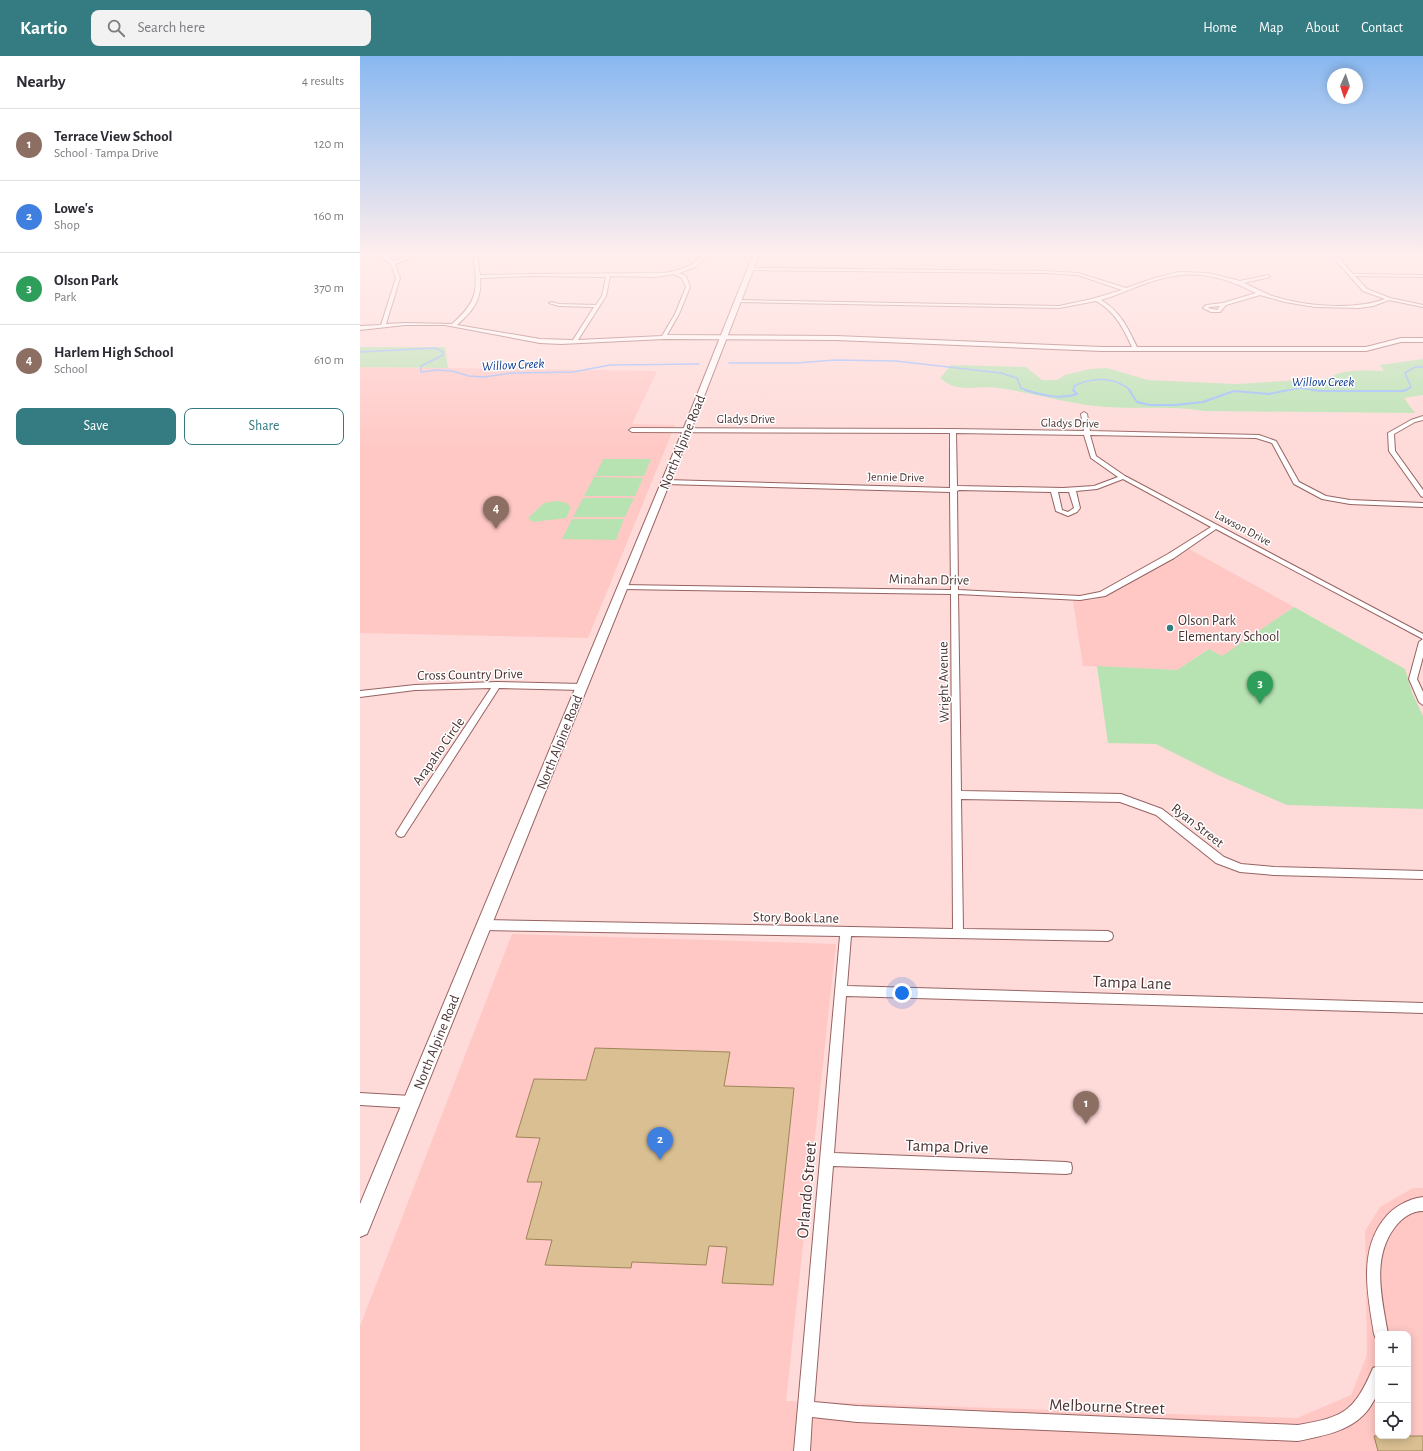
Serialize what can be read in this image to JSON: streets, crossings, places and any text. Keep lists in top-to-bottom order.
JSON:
{
  "streets": {
    "main road": ["North Alpine Road"],
    "street": [
      "Gladys Drive",
      "Jennie Drive",
      "Lawson Drive",
      "Minahan Drive",
      "Cross Country Drive",
      "Wright Avenue",
      "Arapaho Circle",
      "Ryan Street",
      "Story Book Lane",
      "Tampa Lane",
      "Tampa Drive",
      "Orlando Street",
      "Melbourne Street"
    ]
  },
  "crossings": [
    ["Gladys Drive", "North Alpine Road"],
    ["Gladys Drive", "Lawson Drive"],
    ["Gladys Drive", "Wright Avenue"],
    ["North Alpine Road", "Jennie Drive"],
    ["North Alpine Road", "Minahan Drive"],
    ["North Alpine Road", "Cross Country Drive"],
    ["North Alpine Road", "Story Book Lane"],
    ["Jennie Drive", "Lawson Drive"],
    ["Jennie Drive", "Wright Avenue"],
    ["Lawson Drive", "Minahan Drive"],
    ["Minahan Drive", "Wright Avenue"],
    ["Cross Country Drive", "Arapaho Circle"],
    ["Wright Avenue", "Ryan Street"],
    ["Wright Avenue", "Story Book Lane"],
    ["Story Book Lane", "Orlando Street"],
    ["Tampa Lane", "Orlando Street"],
    ["Tampa Drive", "Orlando Street"],
    ["Orlando Street", "Melbourne Street"]
  ],
  "water": ["Willow Creek"],
  "places": ["Olson Park Elementary School"],
  "north": "bottom",
  "page": {
    "header": "Kartio",
    "search": "Search here",
    "nav": [
      "Home",
      "Map",
      "About",
      "Contact"
    ],
    "heading": ["Nearby", "4 results"],
    "list": [
      {
        "mark": "1",
        "name": "Terrace View School",
        "note": "School · Tampa Drive",
        "value": "120 m"
      },
      {
        "mark": "2",
        "name": "Lowe's",
        "note": "Shop",
        "value": "160 m"
      },
      {
        "mark": "3",
        "name": "Olson Park",
        "note": "Park",
        "value": "370 m"
      },
      {
        "mark": "4",
        "name": "Harlem High School",
        "note": "School",
        "value": "610 m"
      }
    ],
    "buttons": ["Save", "Share"],
    "pins": [
      "4",
      "3",
      "1",
      "2"
    ],
    "map_buttons": ["+", "−"]
  }
}
